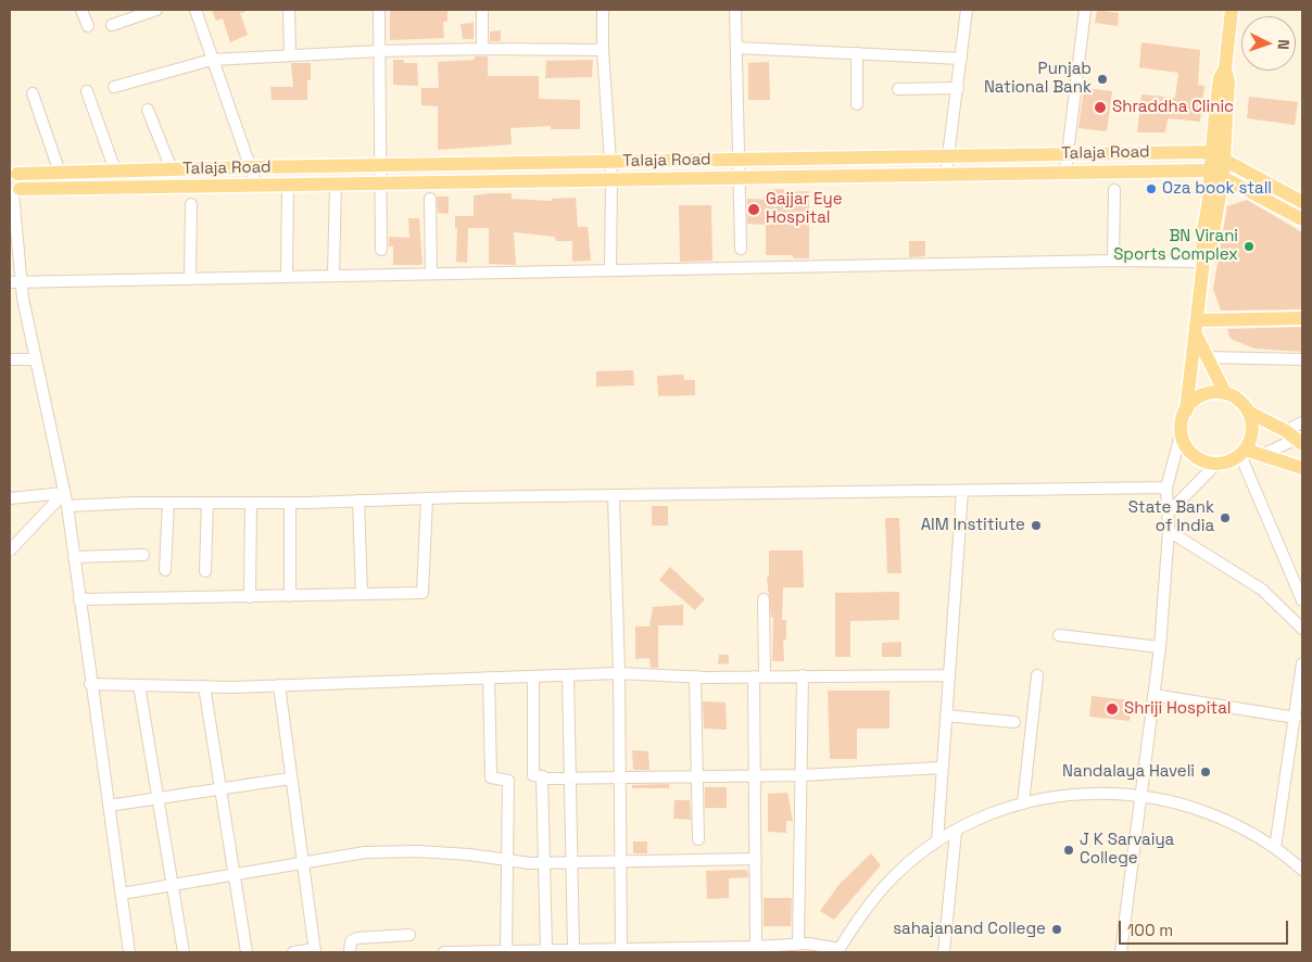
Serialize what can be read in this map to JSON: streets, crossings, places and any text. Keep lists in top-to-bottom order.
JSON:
{
  "streets": {
    "main road": ["Talaja Road"]
  },
  "places": [
    "Punjab National Bank",
    "Shraddha Clinic",
    "Oza book stall",
    "Gajjar Eye Hospital",
    "BN Virani Sports Complex",
    "State Bank of India",
    "AIM Institiute",
    "Shriji Hospital",
    "Nandalaya Haveli",
    "J K Sarvaiya College",
    "sahajanand College"
  ],
  "scale_bar": "100 m",
  "north": "right"
}
